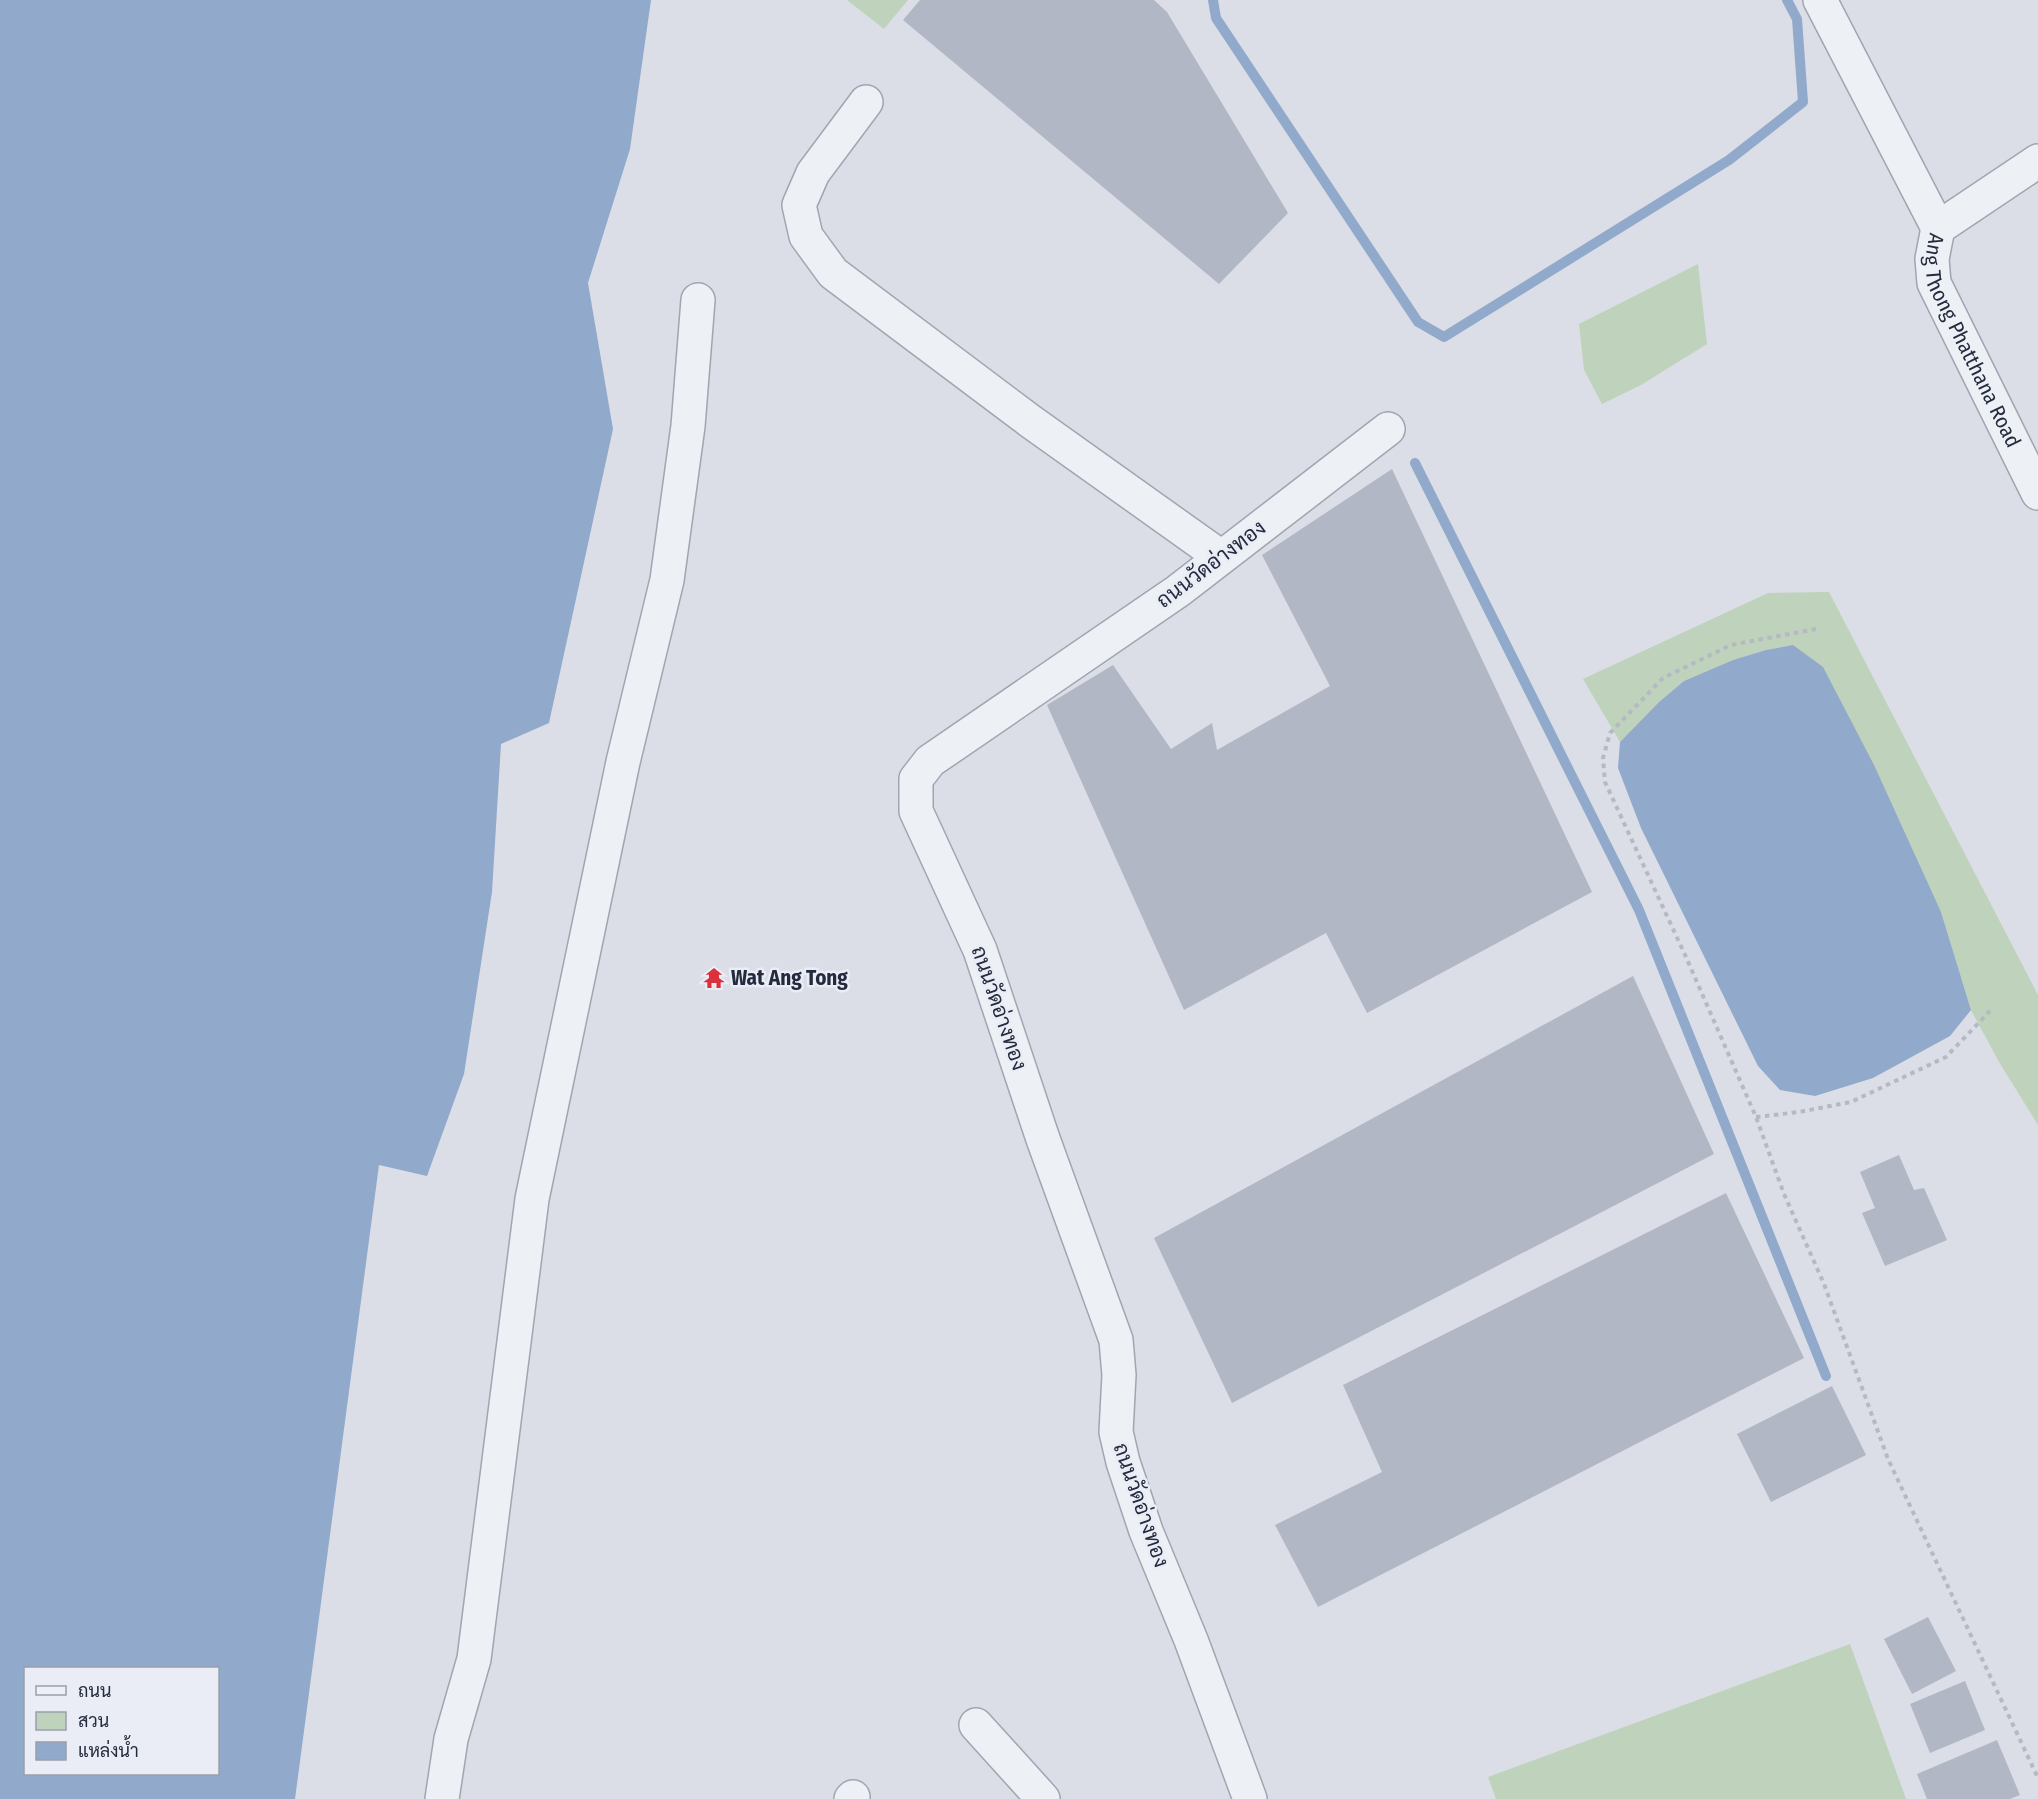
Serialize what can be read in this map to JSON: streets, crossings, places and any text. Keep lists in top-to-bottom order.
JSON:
{
  "streets": {
    "street": ["Ang Thong Phatthana Road", "ถนนวัดอ่างทอง"]
  },
  "places": {
    "temple": ["Wat Ang Tong"]
  },
  "legend": ["ถนน", "สวน", "แหล่งน้ำ"]
}
